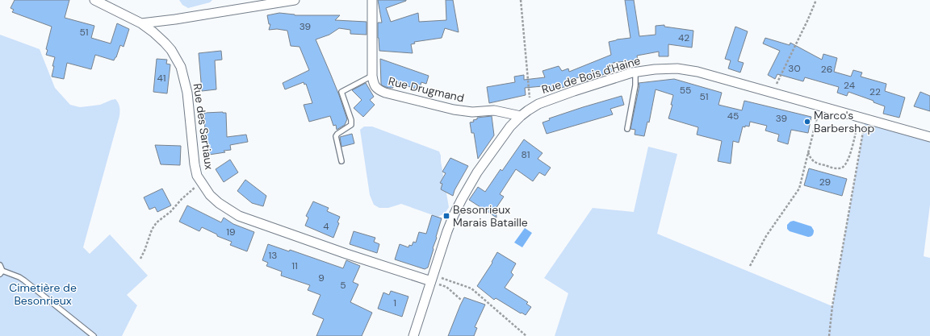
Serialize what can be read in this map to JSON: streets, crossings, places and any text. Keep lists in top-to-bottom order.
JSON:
{
  "streets": {
    "street": ["Rue de Bois d'Haine", "Rue Drugmand", "Rue des Sartiaux"]
  },
  "crossings": [
    ["Rue de Bois d'Haine", "Rue Drugmand"],
    ["Rue de Bois d'Haine", "Rue des Sartiaux"]
  ],
  "parks": ["Cimetière de Besonrieux"],
  "places": {
    "other": ["Marco's Barbershop"],
    "transit": ["Besonrieux Marais Bataille"]
  },
  "house_numbers": [
    "39",
    "51",
    "42",
    "30",
    "26",
    "41",
    "24",
    "55",
    "22",
    "51",
    "45",
    "39",
    "81",
    "29",
    "4",
    "19",
    "13",
    "11",
    "9",
    "5",
    "1"
  ]
}
